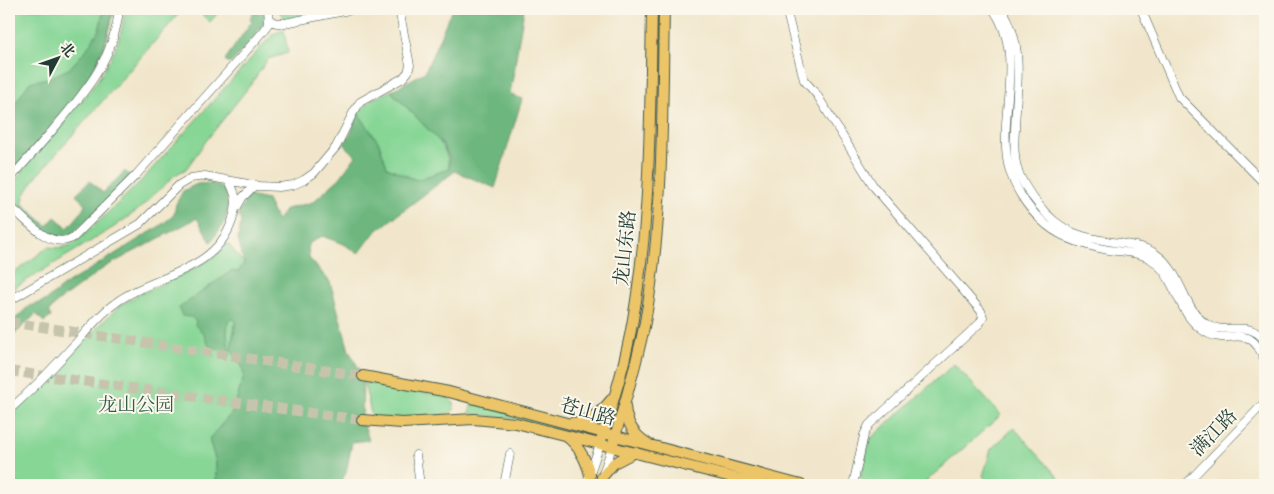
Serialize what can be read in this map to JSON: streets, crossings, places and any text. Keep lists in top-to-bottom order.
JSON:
{
  "streets": {
    "main road": ["龙山东路", "苍山路"],
    "street": ["满江路"]
  },
  "crossings": [
    ["龙山东路", "苍山路"]
  ],
  "parks": ["龙山公园"],
  "north": "top right"
}
